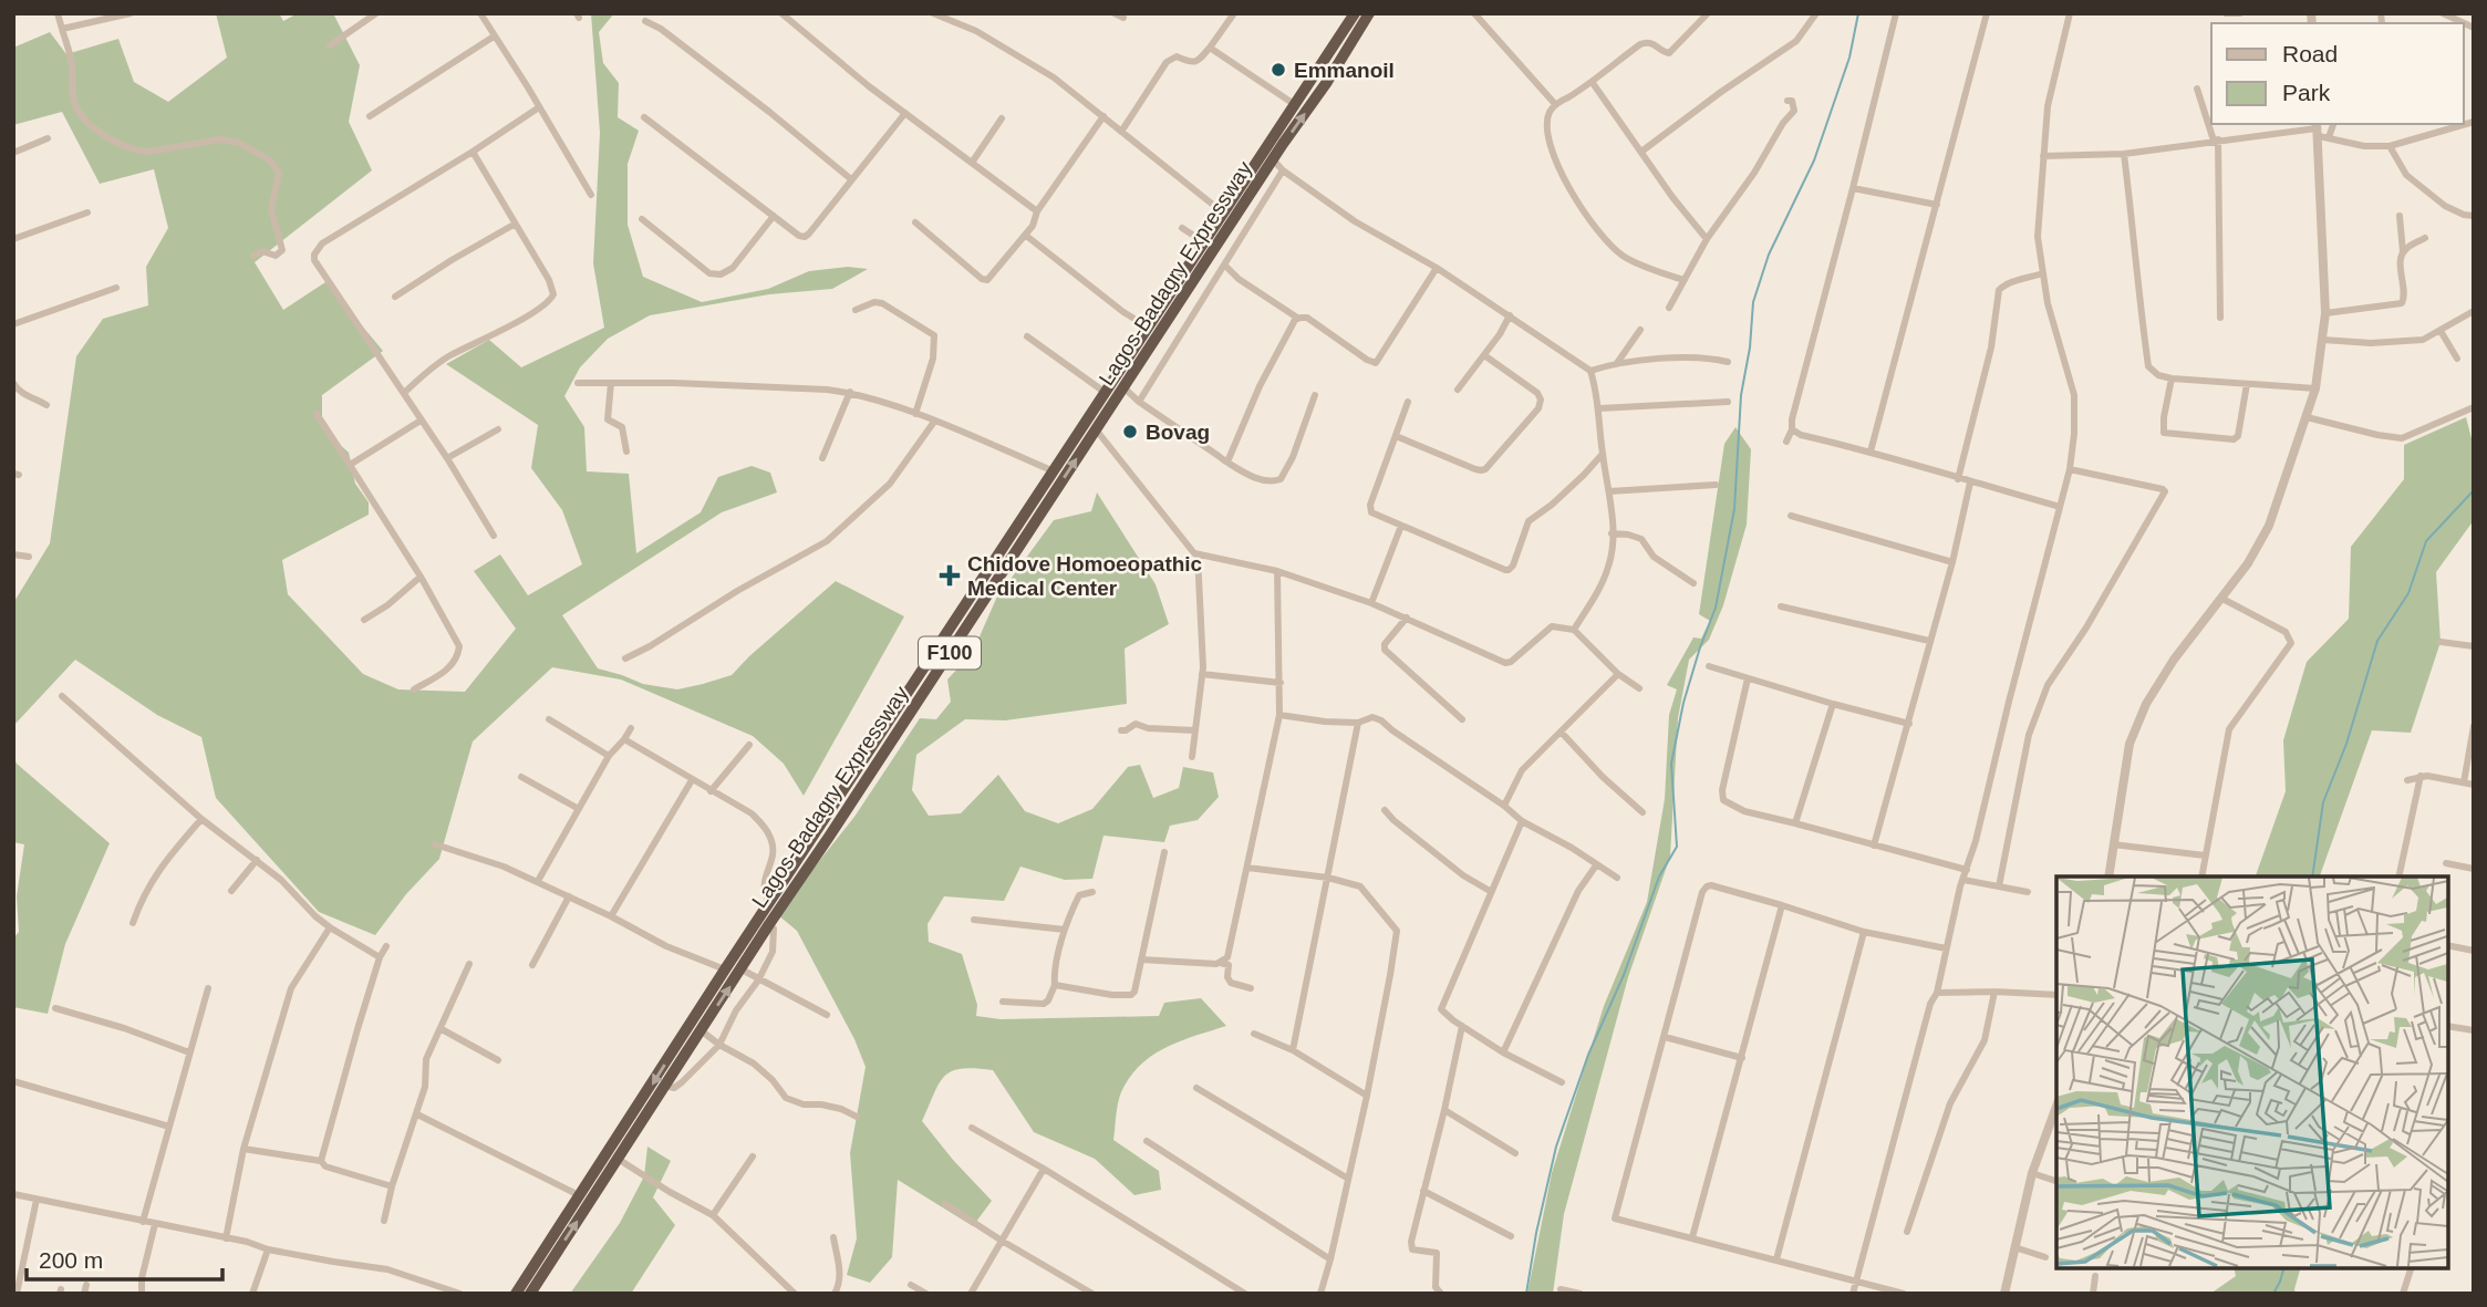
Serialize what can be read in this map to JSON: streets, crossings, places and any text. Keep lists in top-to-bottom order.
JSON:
{
  "streets": {
    "highway": ["Lagos-Badagry Expressway", "F100"]
  },
  "places": {
    "other": ["Emmanoil", "Bovag"],
    "health": ["Chidove Homoeopathic Medical Center"]
  },
  "legend": ["Road", "Park"],
  "scale_bar": "200 m"
}
